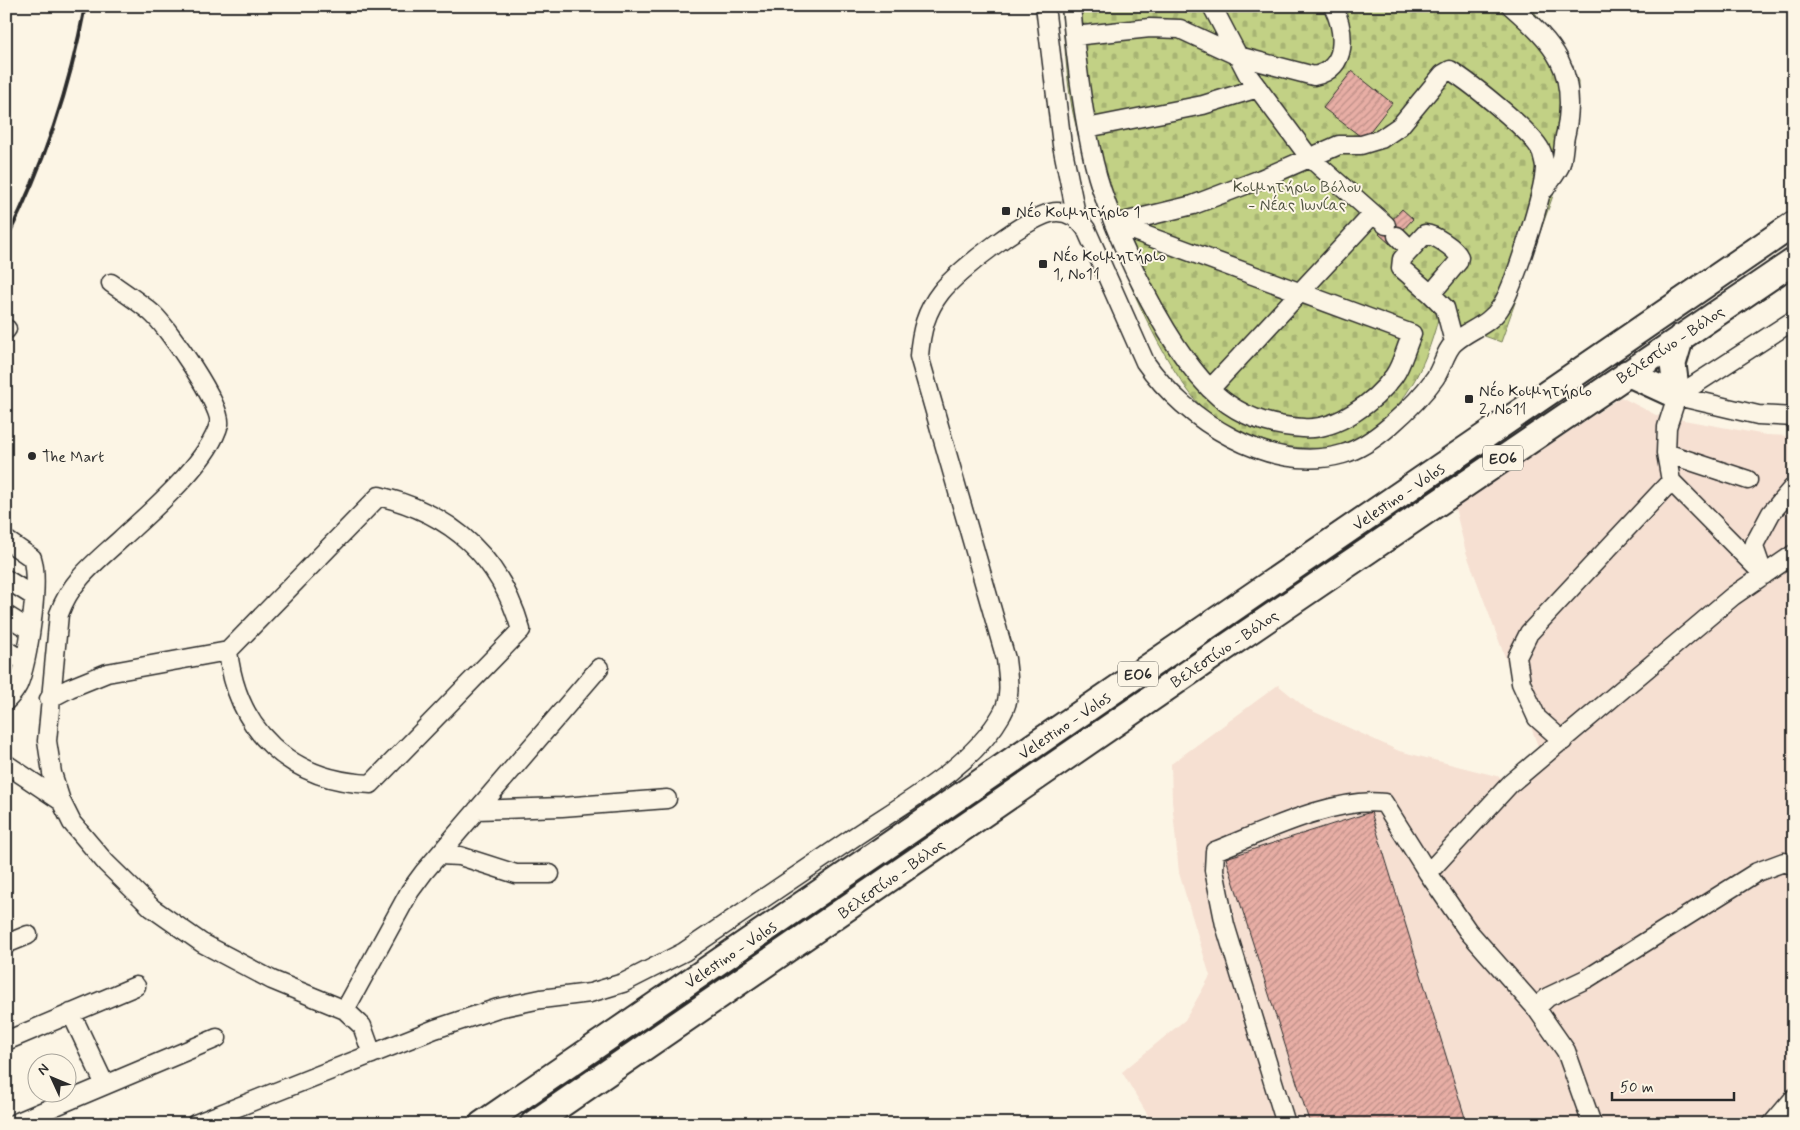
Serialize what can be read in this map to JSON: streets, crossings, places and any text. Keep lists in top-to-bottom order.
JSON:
{
  "streets": {
    "highway": ["Βελεστίνο - Βόλος", "ΕΟ6", "Velestino - Volos"]
  },
  "parks": ["Κοιμητήριο Βόλου - Νέας Ιωνίας"],
  "places": {
    "transit": ["Νέο Κοιμητήριο 1", "Νέο Κοιμητήριο 1, Νο11", "Νέο Κοιμητήριο 2, Νο11"],
    "other": ["The Mart"]
  },
  "scale_bar": "50 m",
  "north": "top left"
}
